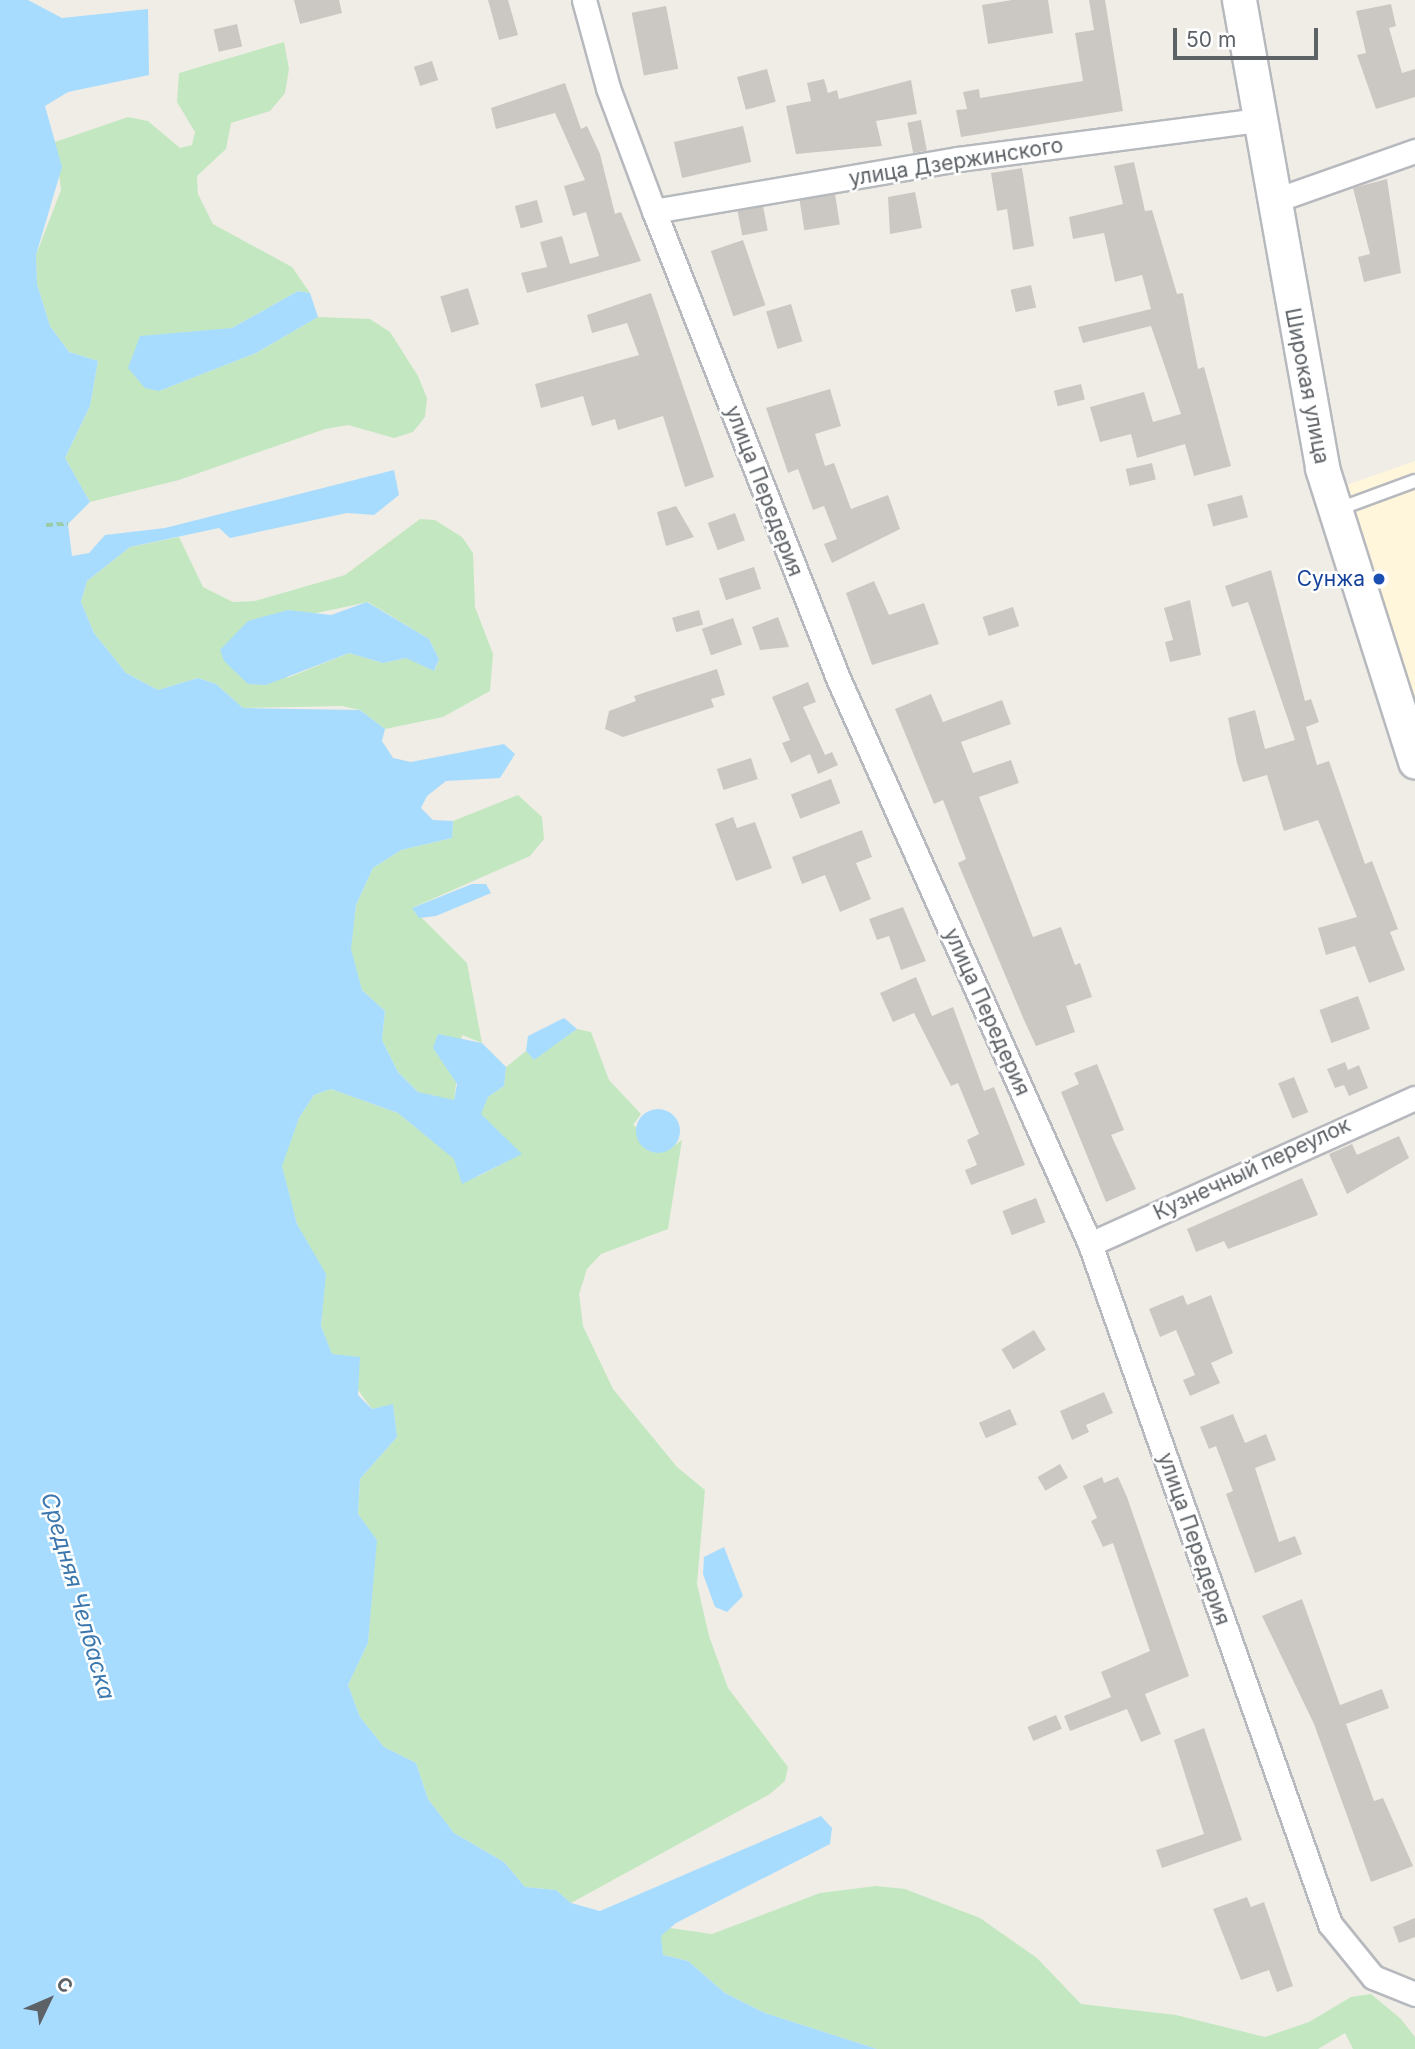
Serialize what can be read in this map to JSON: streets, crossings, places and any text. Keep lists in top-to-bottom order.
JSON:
{
  "streets": {
    "street": [
      "улица Дзержинского",
      "Широкая улица",
      "улица Передерия",
      "Кузнечный переулок"
    ]
  },
  "crossings": [
    ["улица Дзержинского", "Широкая улица"],
    ["улица Дзержинского", "улица Передерия"],
    ["улица Передерия", "Кузнечный переулок"]
  ],
  "water": ["Средняя Челбаска"],
  "places": ["Сунжа"],
  "scale_bar": "50 m",
  "north": "top right"
}
